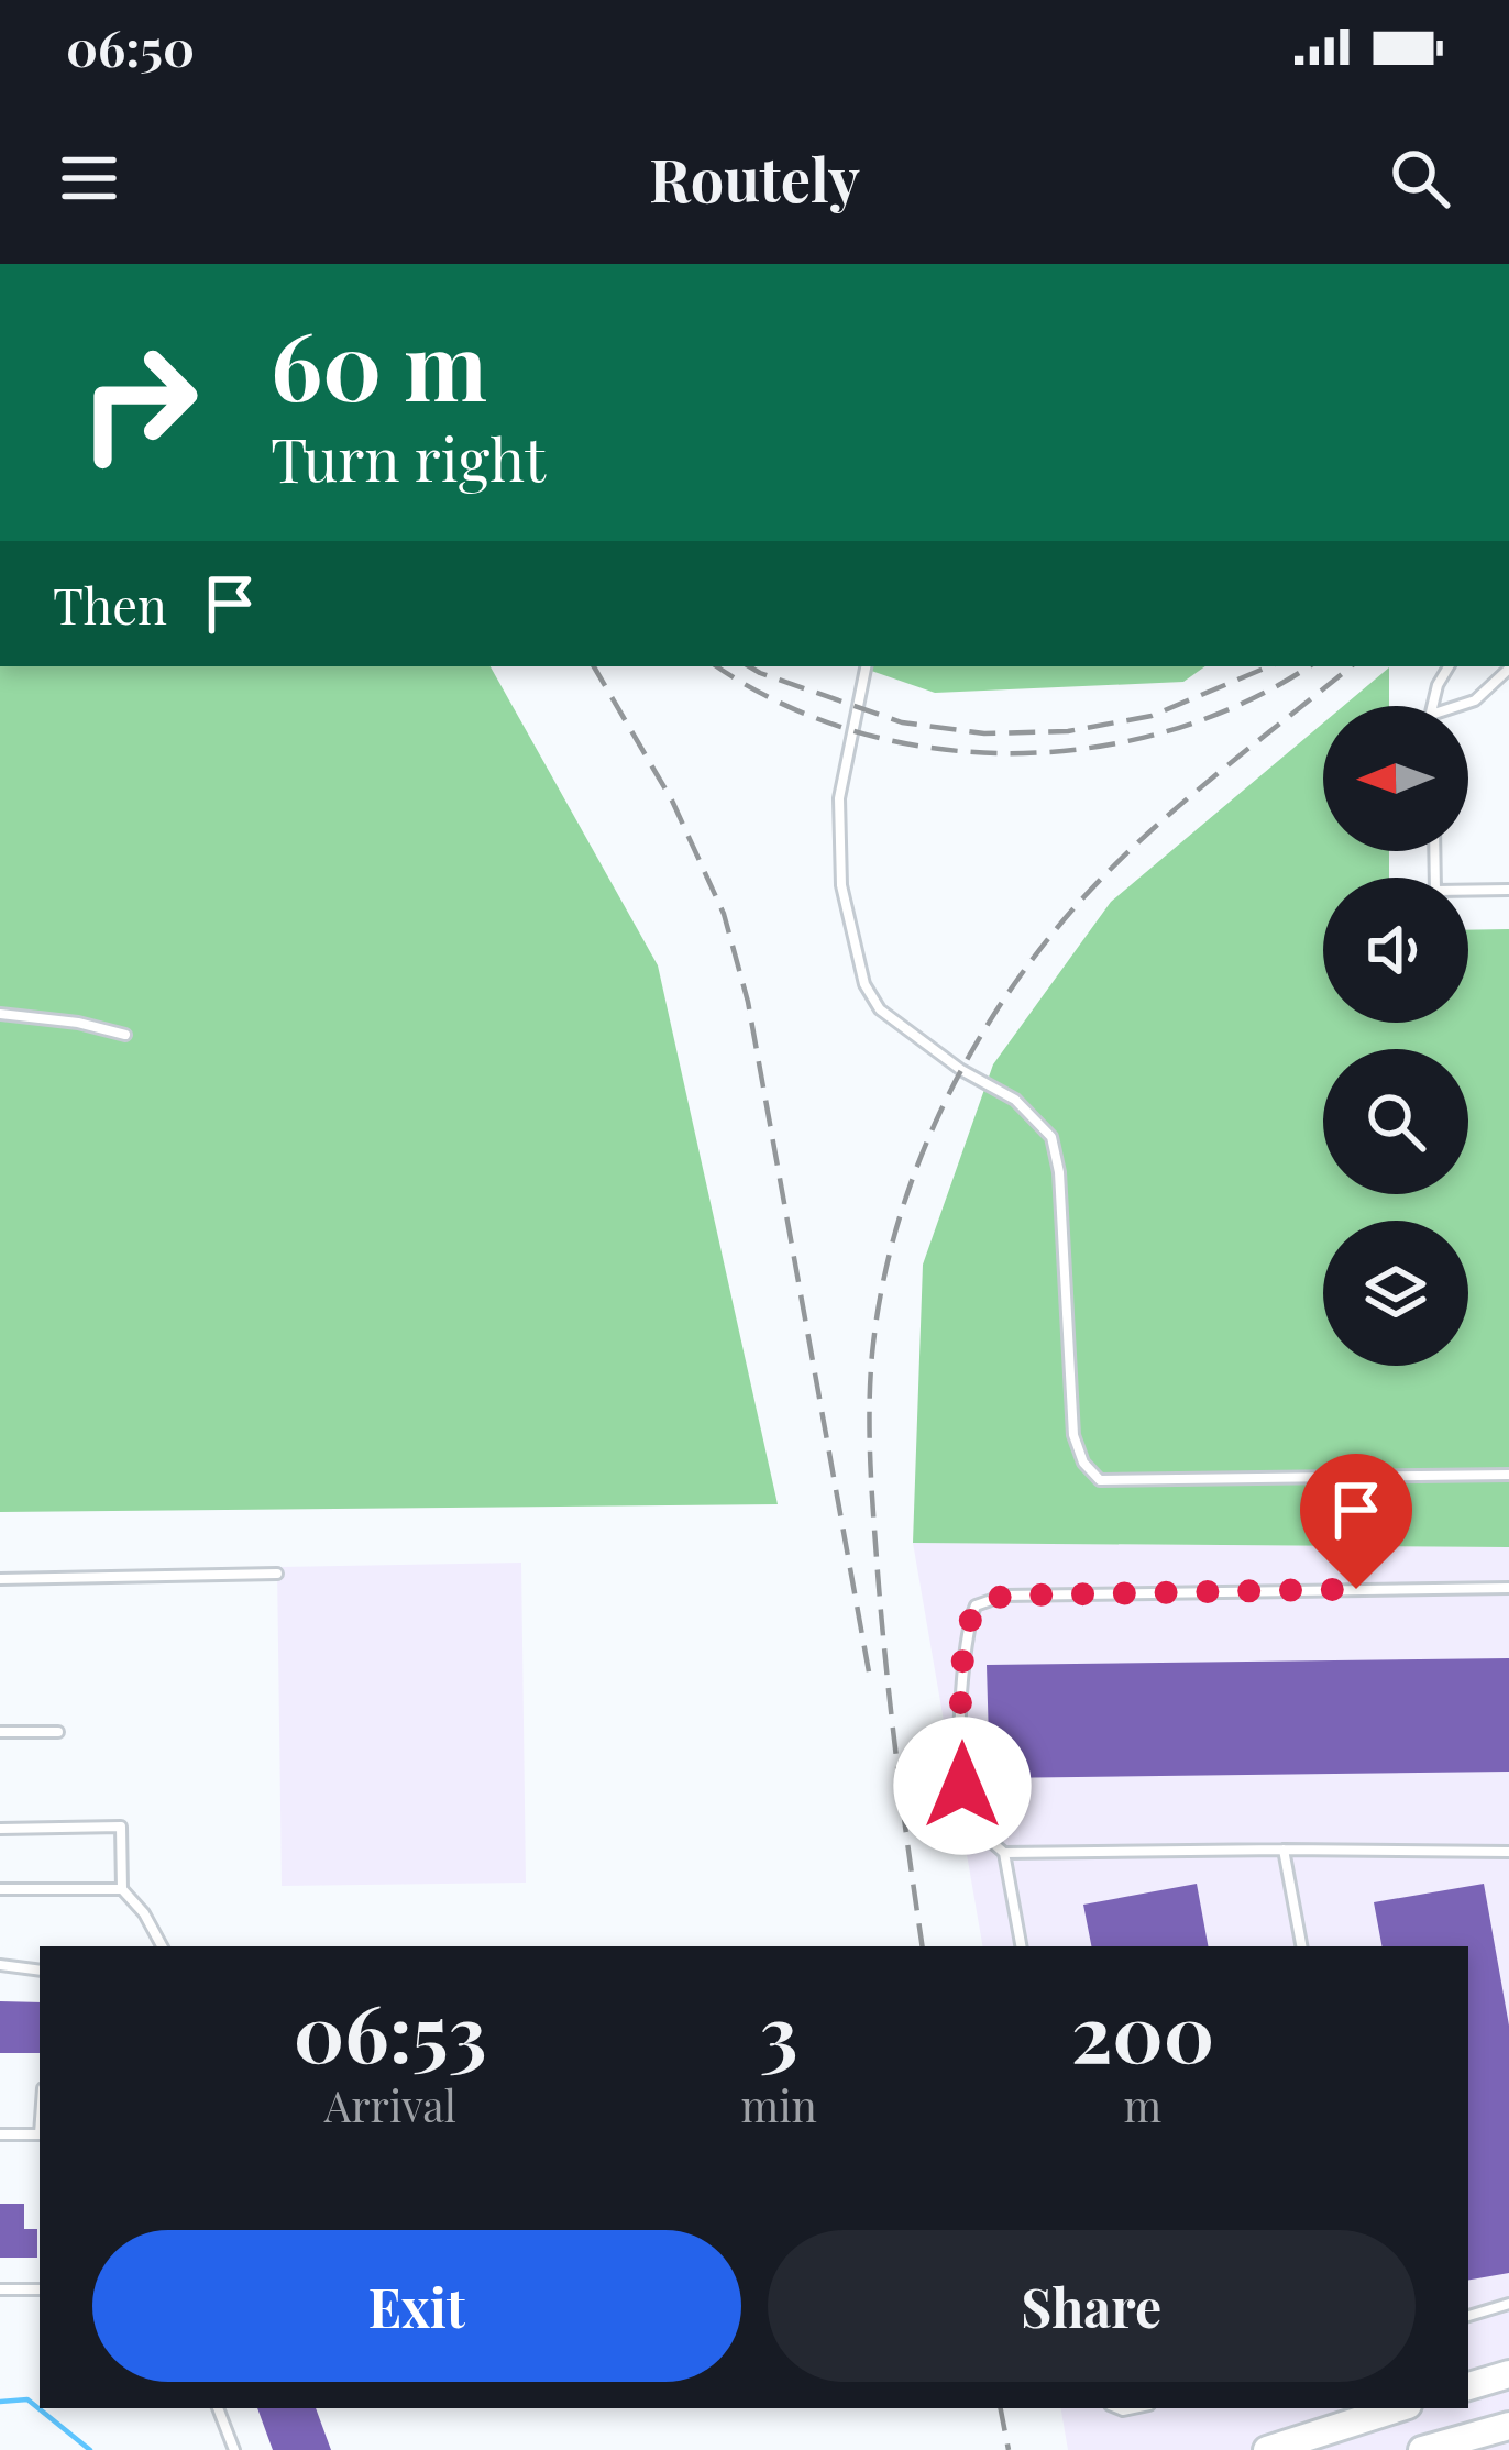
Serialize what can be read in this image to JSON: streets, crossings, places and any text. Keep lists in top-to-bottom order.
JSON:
{
  "north": "left",
  "page": {
    "status": "06:50",
    "header": "Routely",
    "turn": ["60 m", "Turn right"],
    "then": "Then",
    "eta": [
      "06:53",
      "Arrival",
      "3",
      "min",
      "200",
      "m"
    ],
    "buttons": ["Exit", "Share"]
  }
}
